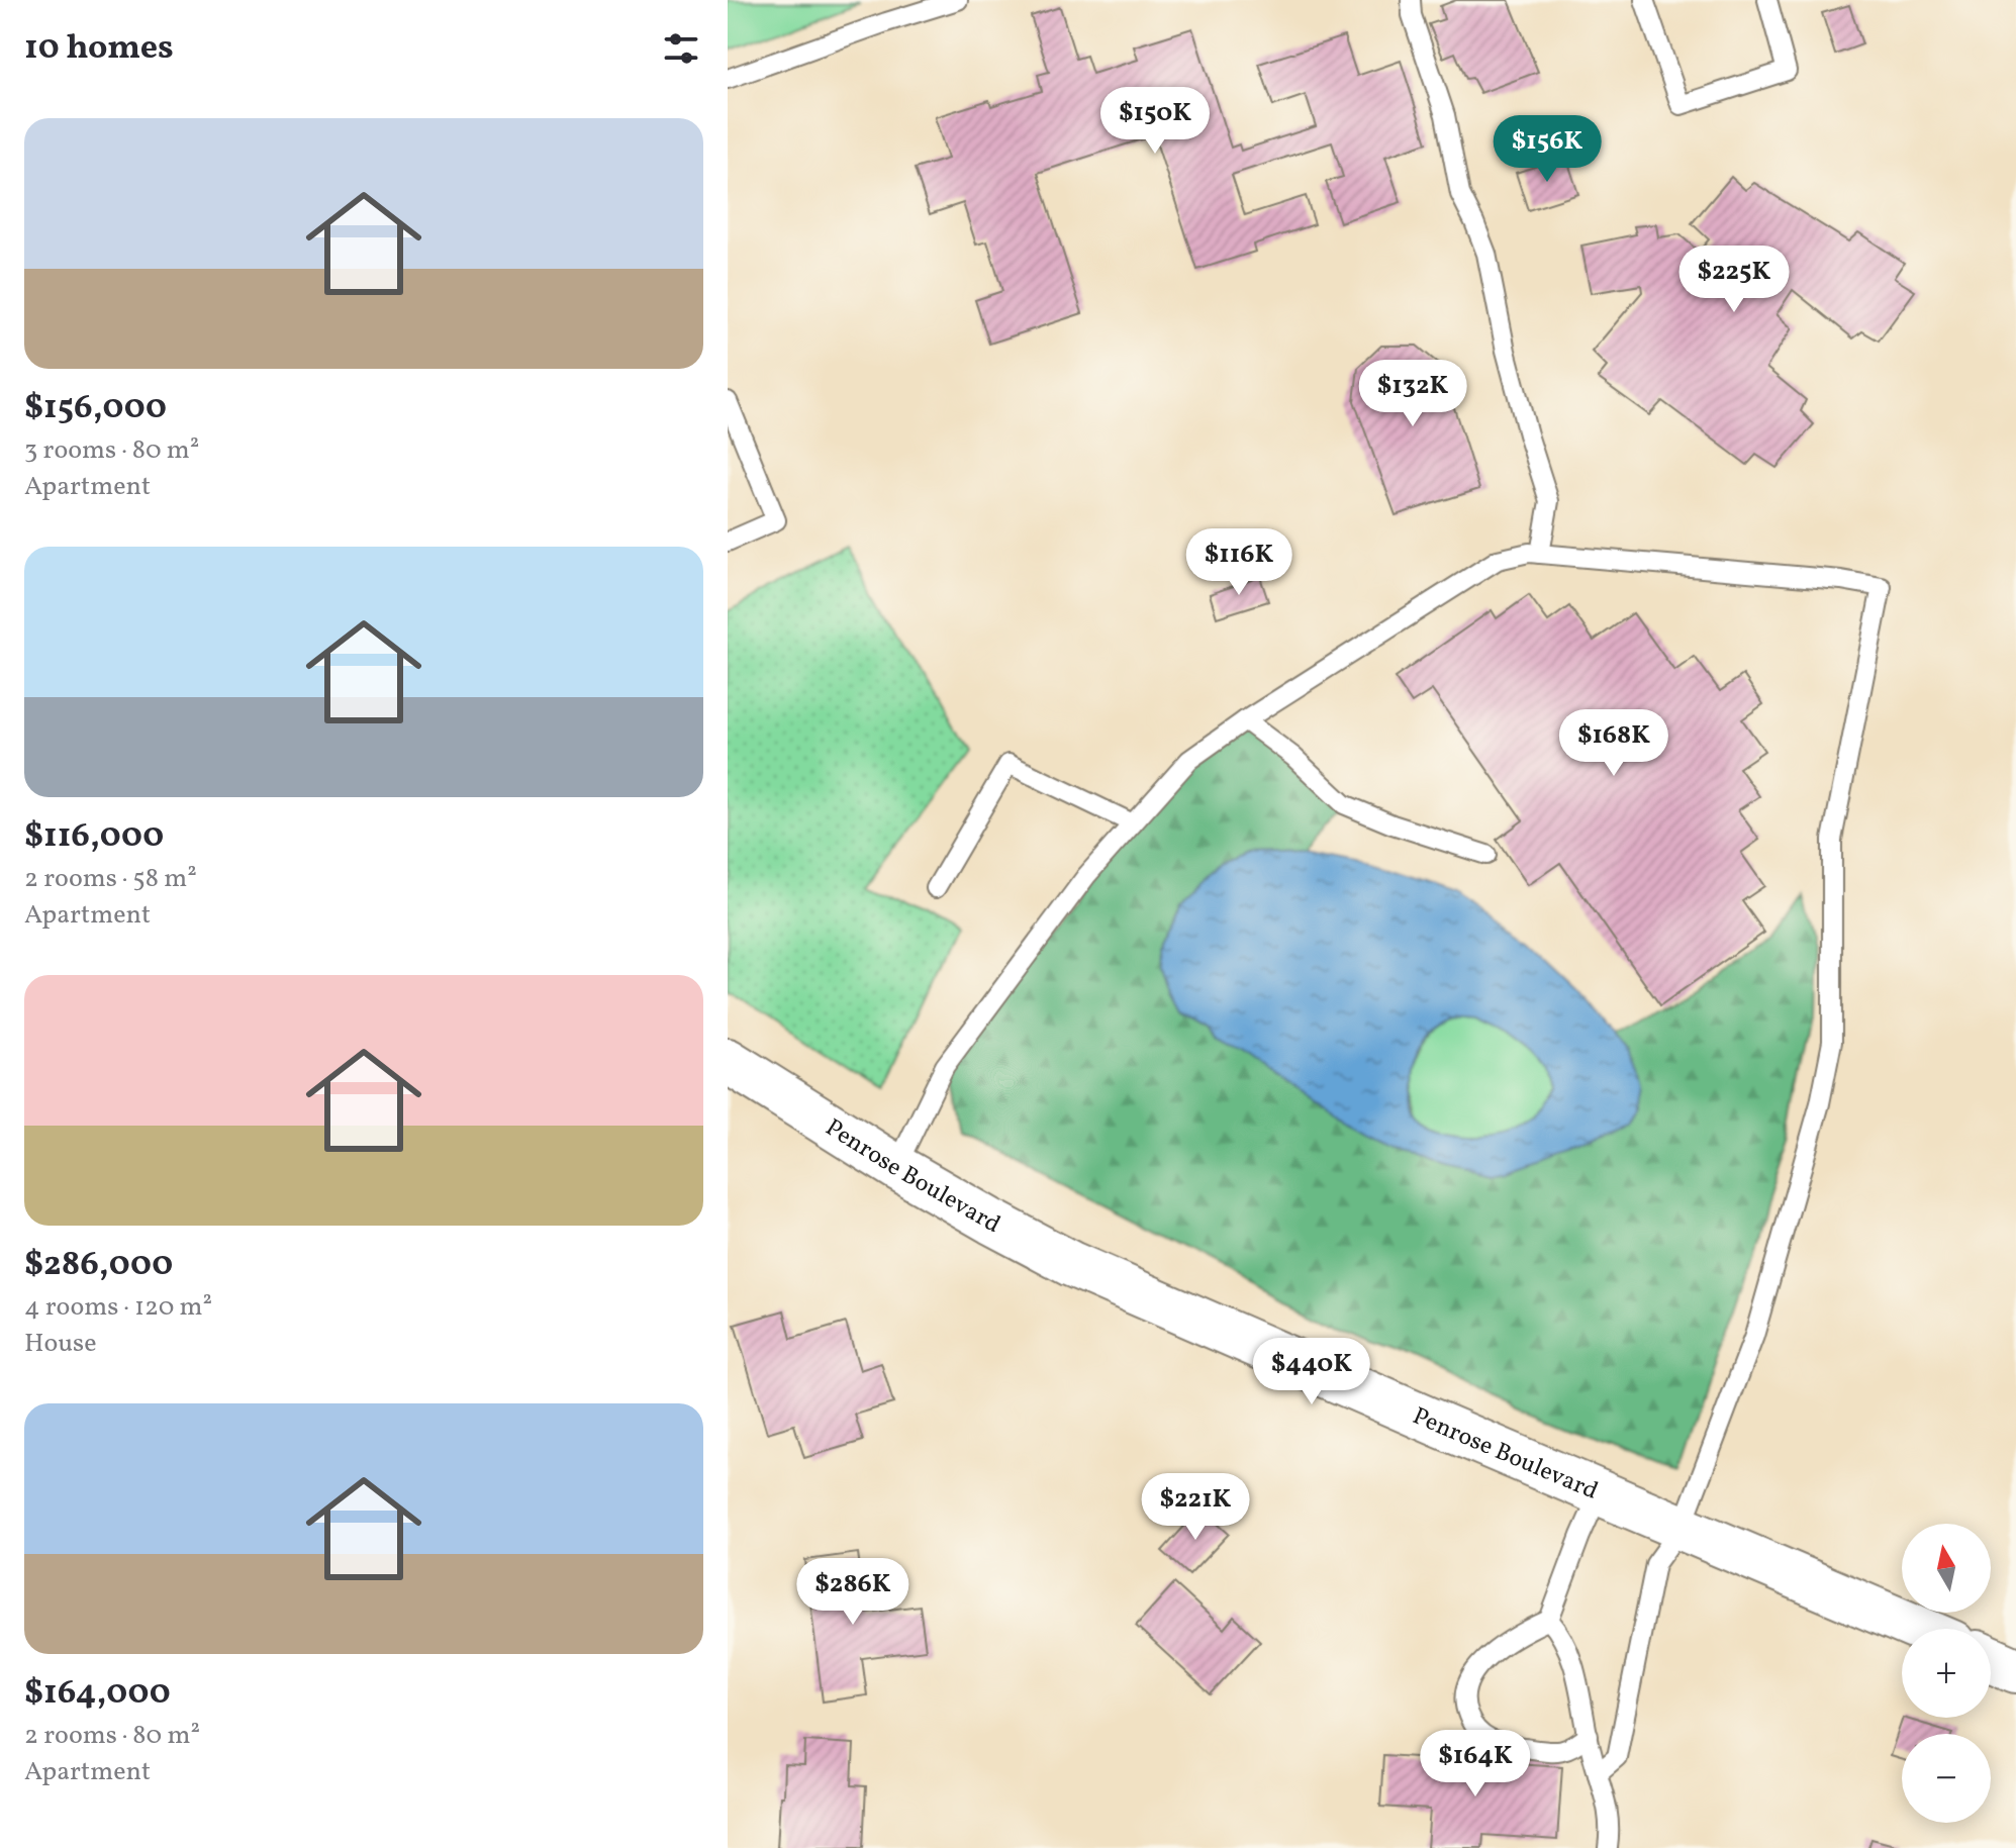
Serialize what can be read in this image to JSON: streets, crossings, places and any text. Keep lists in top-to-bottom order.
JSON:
{
  "streets": {
    "street": ["Penrose Boulevard"]
  },
  "north": "top",
  "page": {
    "heading": "10 homes",
    "price": [
      "$150K",
      "$156K",
      "$225K",
      "$132K",
      "$116K",
      "$168K",
      "$440K",
      "$221K",
      "$286K",
      "$164K"
    ],
    "list": [
      {
        "name": "$156,000",
        "note": "3 rooms · 80 m² · Apartment"
      },
      {
        "name": "$116,000",
        "note": "2 rooms · 58 m² · Apartment"
      },
      {
        "name": "$286,000",
        "note": "4 rooms · 120 m² · House"
      },
      {
        "name": "$164,000",
        "note": "2 rooms · 80 m² · Apartment"
      }
    ],
    "map_buttons": ["+", "−"]
  }
}
